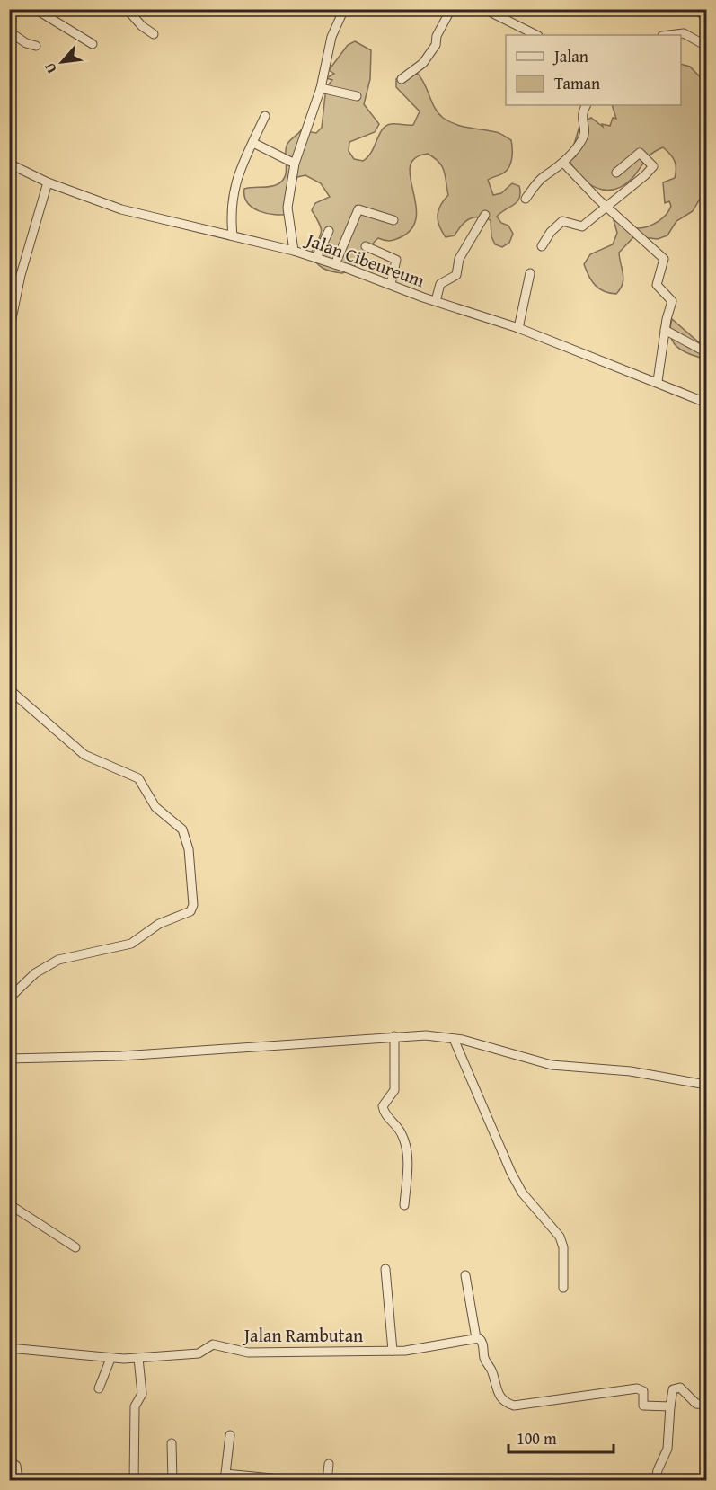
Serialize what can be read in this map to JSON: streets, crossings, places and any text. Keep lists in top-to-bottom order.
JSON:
{
  "streets": {
    "street": ["Jalan Cibeureum", "Jalan Rambutan"]
  },
  "legend": ["Jalan", "Taman"],
  "scale_bar": "100 m",
  "north": "bottom left"
}
